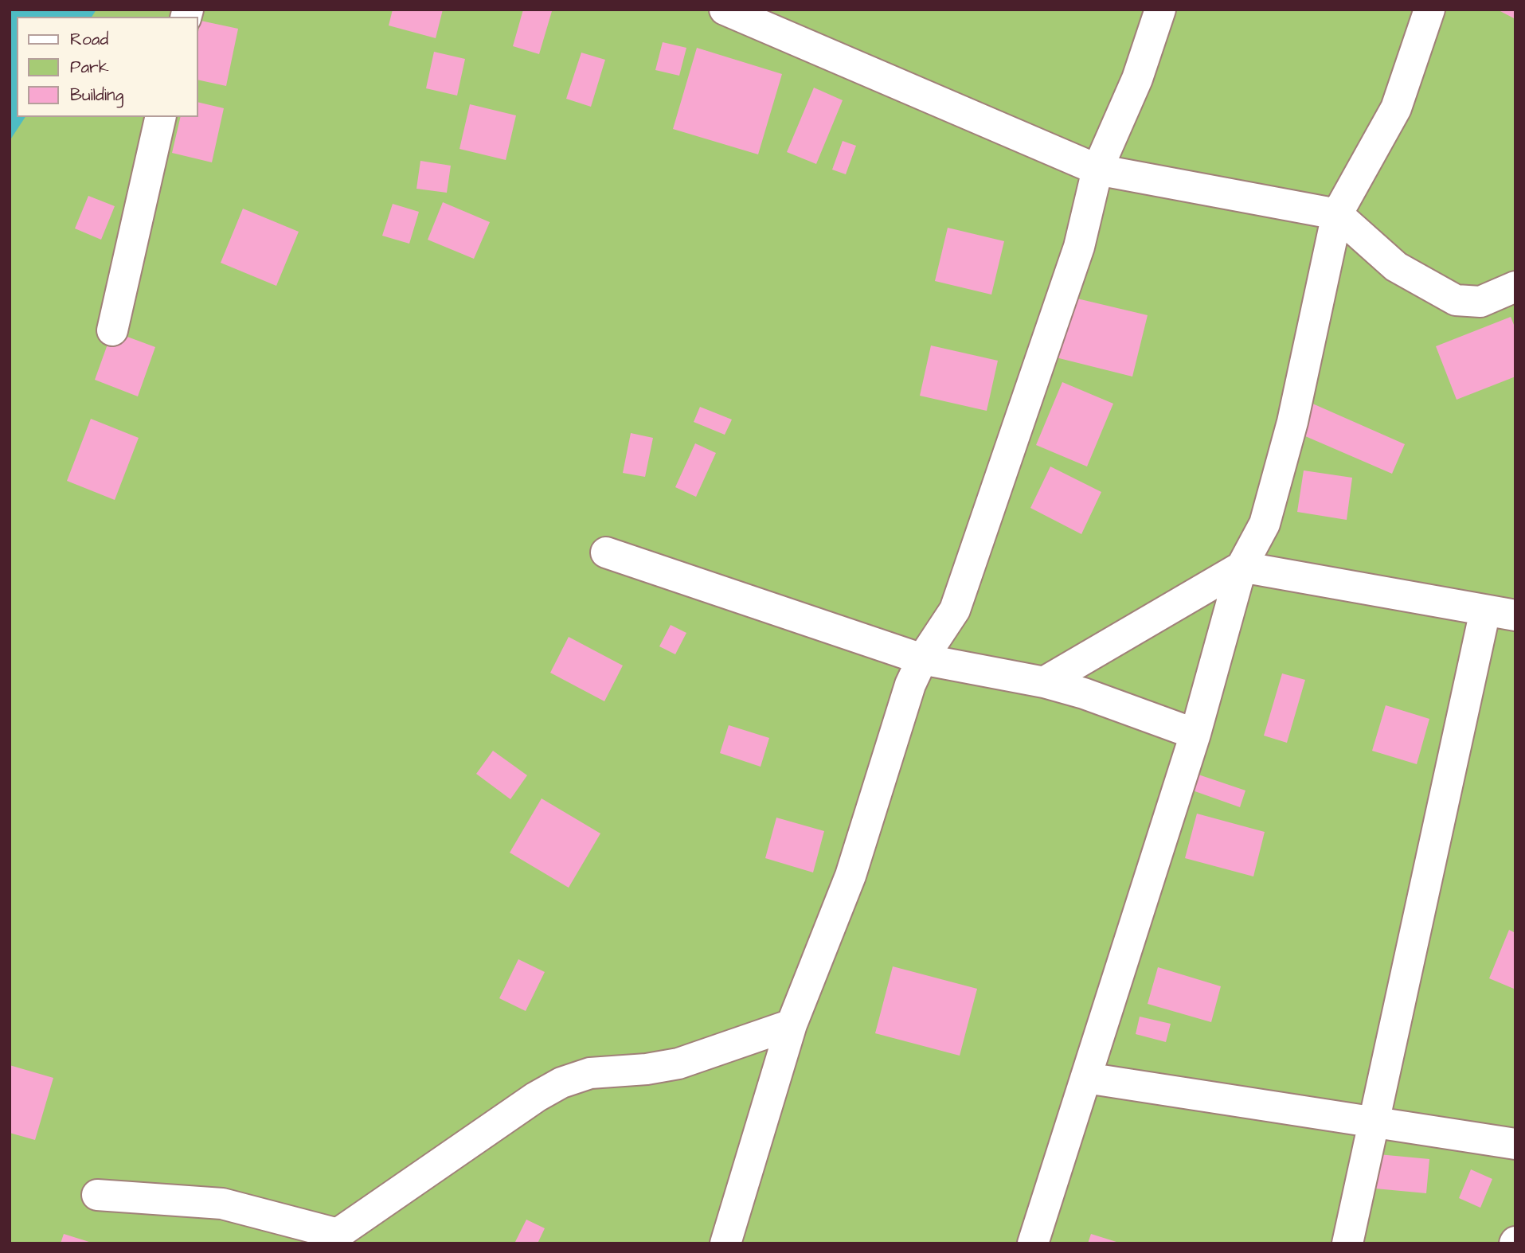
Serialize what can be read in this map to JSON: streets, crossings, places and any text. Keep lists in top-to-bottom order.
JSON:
{
  "legend": ["Road", "Park", "Building"]
}
